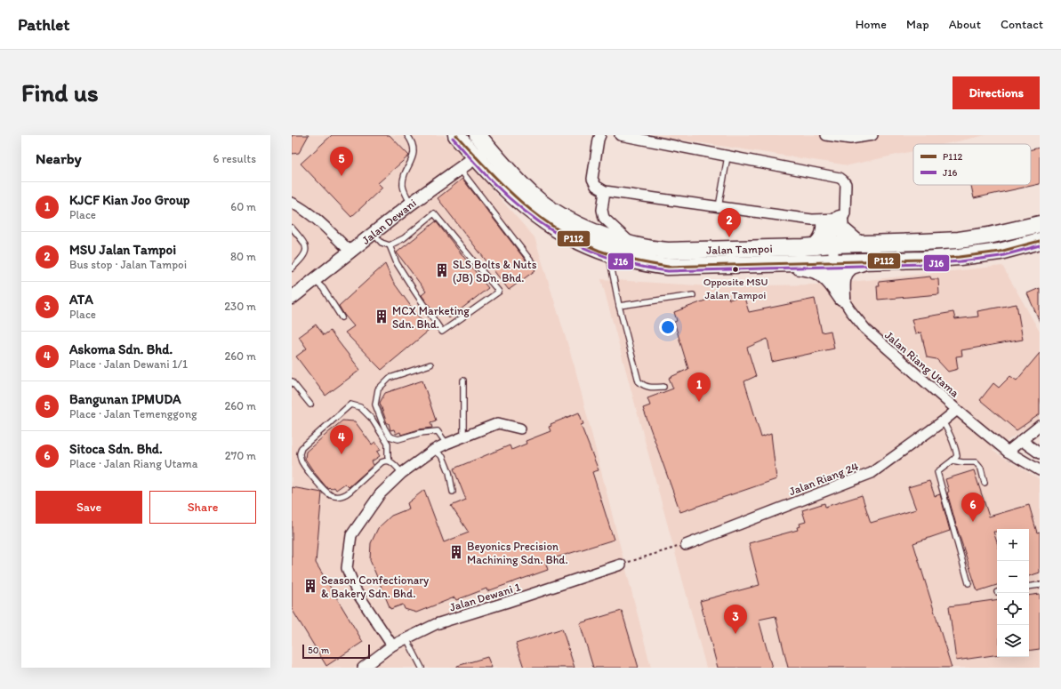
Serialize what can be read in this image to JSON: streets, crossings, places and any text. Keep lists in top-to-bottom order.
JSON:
{
  "streets": {
    "main road": ["Jalan Tampoi"],
    "street": [
      "Jalan Dewani",
      "Jalan Riang Utama",
      "Jalan Riang 24",
      "Jalan Dewani 1"
    ]
  },
  "crossings": [
    ["Jalan Dewani", "Jalan Tampoi"],
    ["Jalan Tampoi", "Jalan Riang Utama"],
    ["Jalan Riang Utama", "Jalan Riang 24"]
  ],
  "places": {
    "other": ["Opposite MSU Jalan Tampoi"],
    "building": [
      "SLS Bolts & Nuts (JB) SDn. Bhd.",
      "MCX Marketing Sdn. Bhd.",
      "Beyonics Precision Machining Sdn. Bhd.",
      "Season Confectionary & Bakery Sdn. Bhd."
    ]
  },
  "lines": ["transit line P112", "transit line J16"],
  "legend": ["P112", "J16"],
  "scale_bar": "50 m",
  "page": {
    "header": "Pathlet",
    "nav": [
      "Home",
      "Map",
      "About",
      "Contact"
    ],
    "buttons": [
      "Directions",
      ["Save", "Share"]
    ],
    "title": "Find us",
    "heading": ["Nearby", "6 results"],
    "pins": [
      "5",
      "2",
      "1",
      "4",
      "6",
      "3"
    ],
    "list": [
      {
        "mark": "1",
        "name": "KJCF Kian Joo Group",
        "note": "Place",
        "value": "60 m"
      },
      {
        "mark": "2",
        "name": "MSU Jalan Tampoi",
        "note": "Bus stop · Jalan Tampoi",
        "value": "80 m"
      },
      {
        "mark": "3",
        "name": "ATA",
        "note": "Place",
        "value": "230 m"
      },
      {
        "mark": "4",
        "name": "Askoma Sdn. Bhd.",
        "note": "Place · Jalan Dewani 1/1",
        "value": "260 m"
      },
      {
        "mark": "5",
        "name": "Bangunan IPMUDA",
        "note": "Place · Jalan Temenggong",
        "value": "260 m"
      },
      {
        "mark": "6",
        "name": "Sitoca Sdn. Bhd.",
        "note": "Place · Jalan Riang Utama",
        "value": "270 m"
      }
    ],
    "map_buttons": ["+", "−"],
    "scale": "50 m"
  }
}
